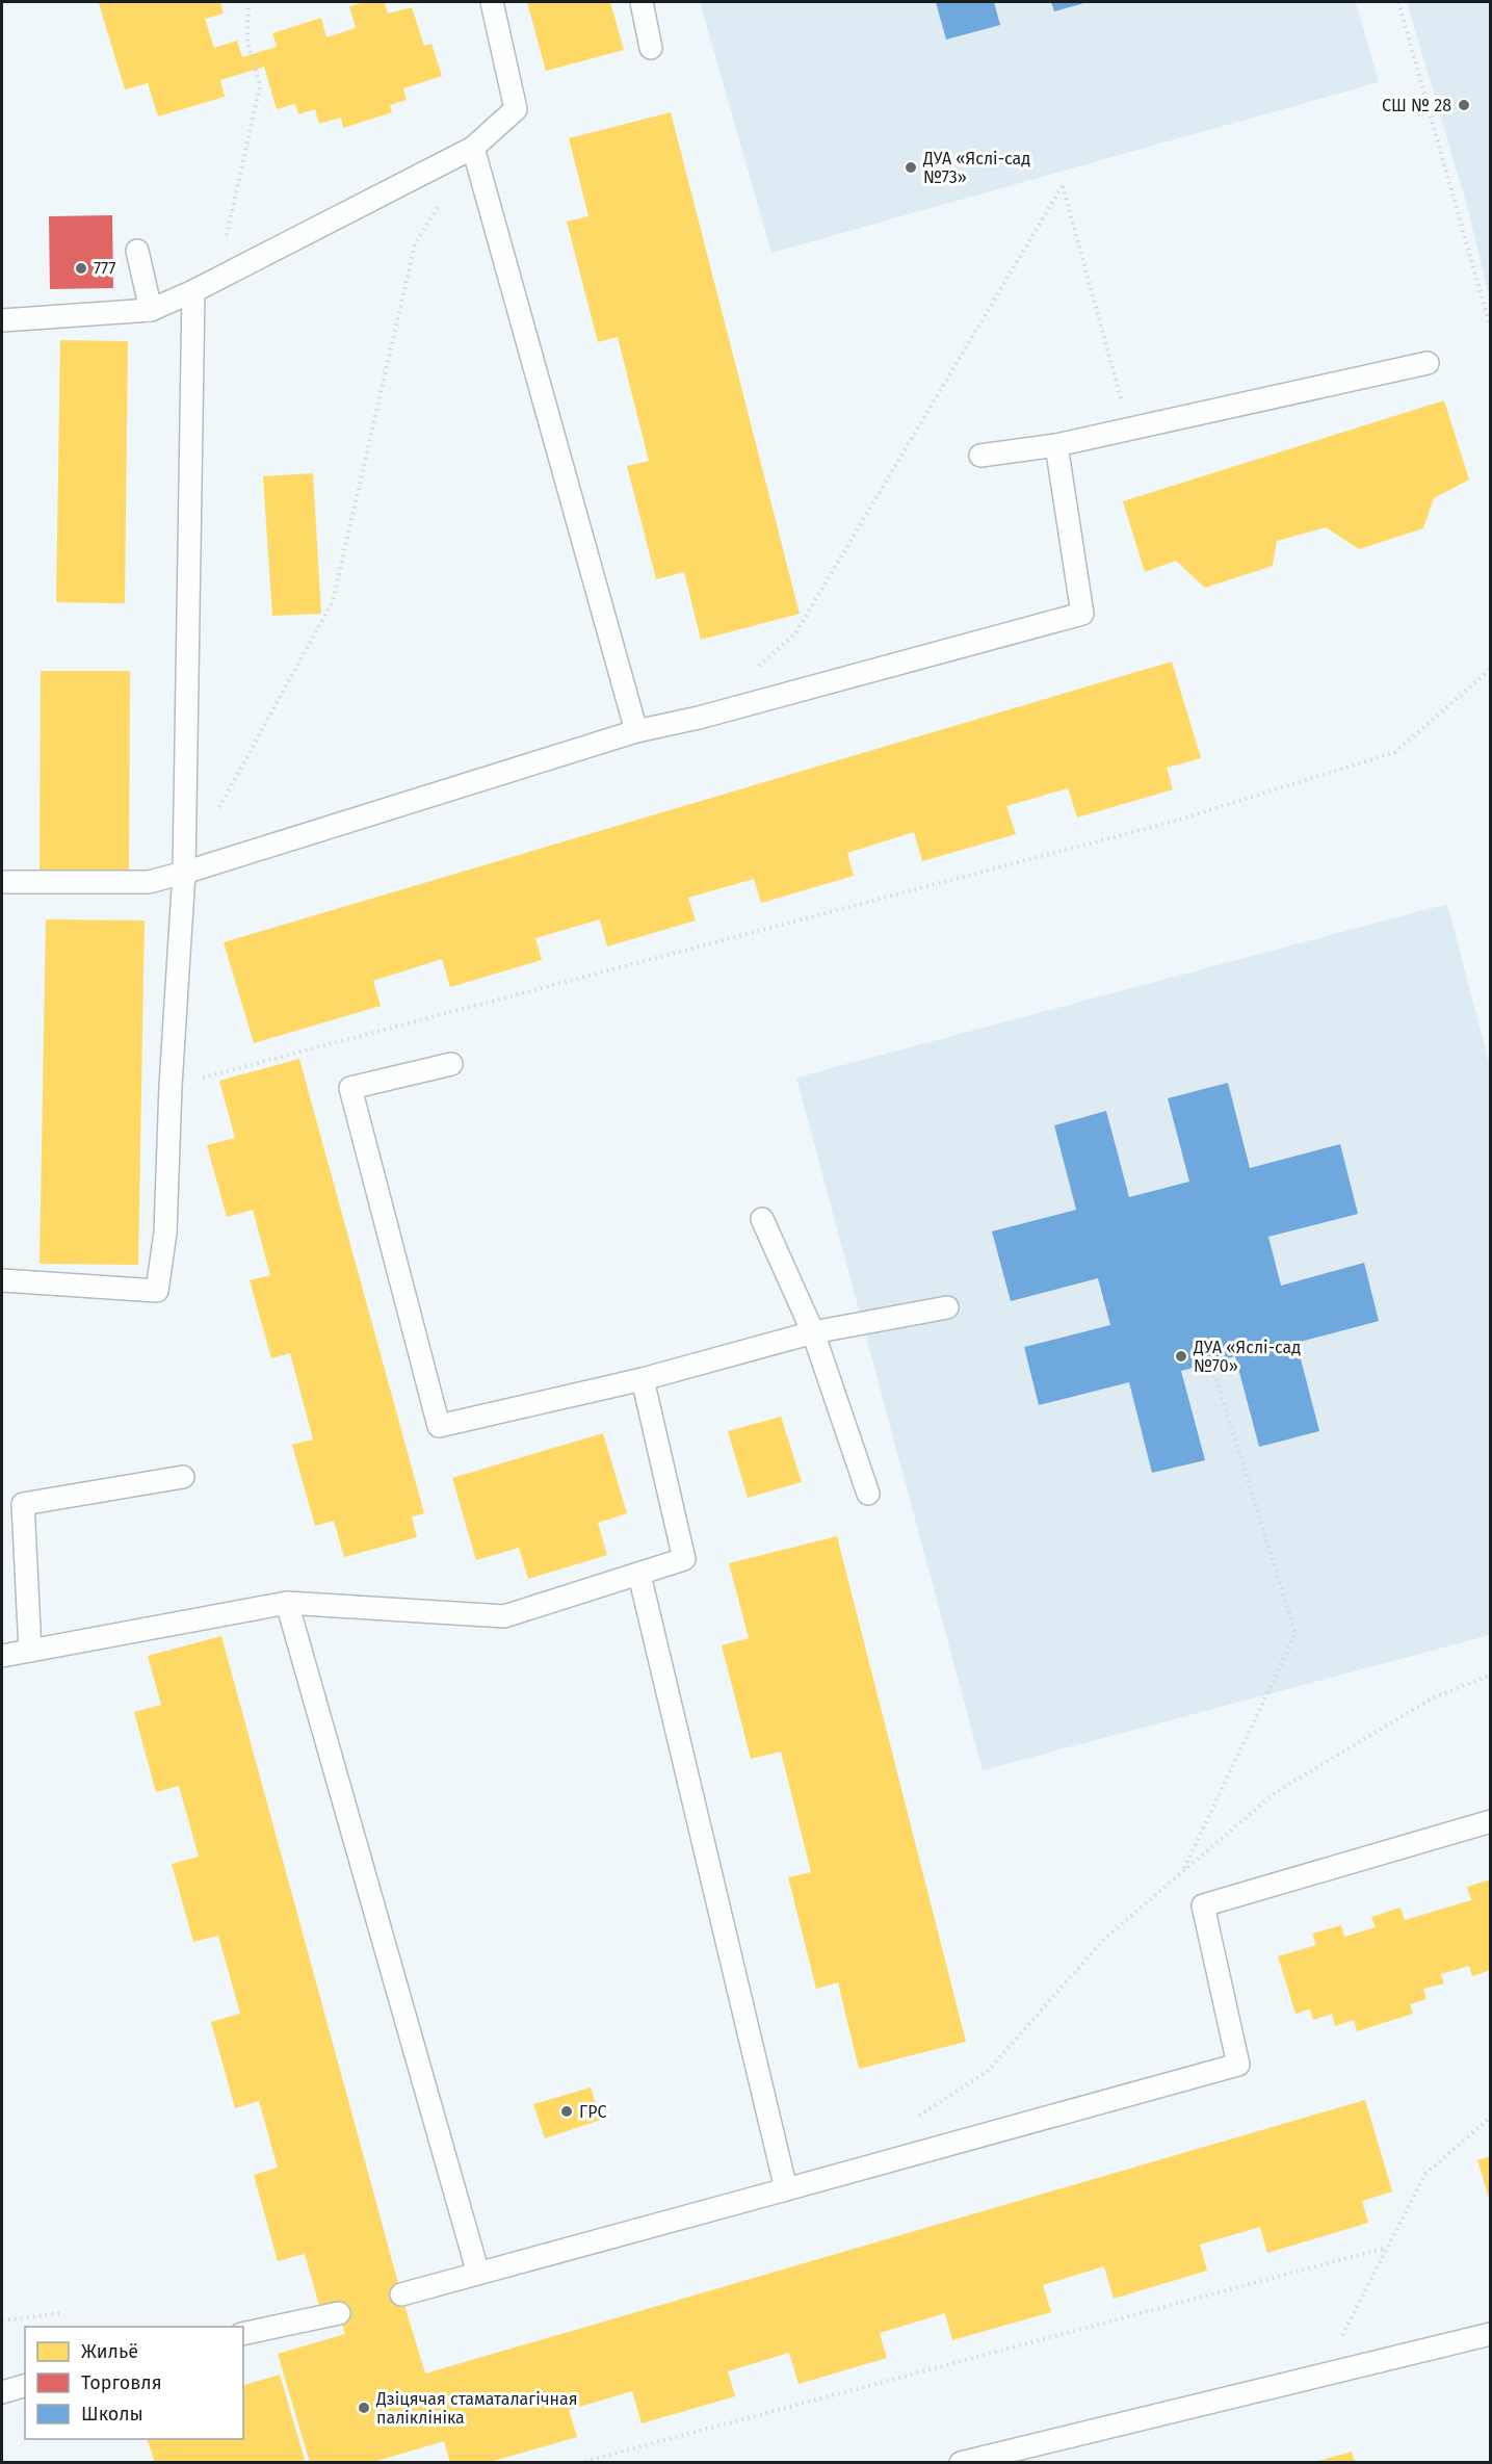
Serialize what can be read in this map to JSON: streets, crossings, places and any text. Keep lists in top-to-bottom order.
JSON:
{
  "places": [
    "СШ № 28",
    "ДУА «Яслі-сад №73»",
    "777",
    "ДУА «Яслі-сад №70»",
    "ГРС",
    "Дзіцячая стаматалагічная паліклініка"
  ],
  "legend": ["Жильё", "Торговля", "Школы"]
}
